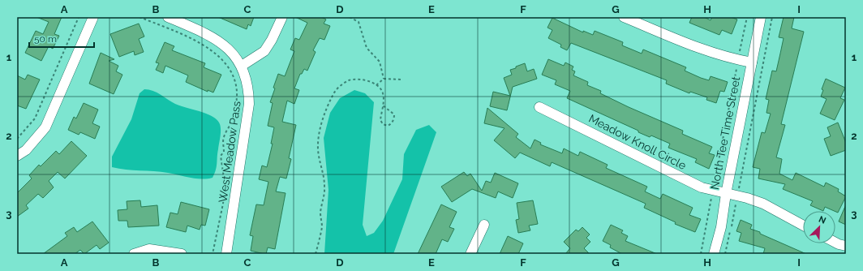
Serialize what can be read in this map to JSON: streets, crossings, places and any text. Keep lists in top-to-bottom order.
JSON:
{
  "streets": {
    "street": ["North Tee Time Street", "Meadow Knoll Circle", "West Meadow Pass"]
  },
  "crossings": [
    ["North Tee Time Street", "Meadow Knoll Circle"]
  ],
  "scale_bar": "50 m",
  "north": "top right",
  "grid": {
    "columns": [
      "A",
      "B",
      "C",
      "D",
      "E",
      "F",
      "G",
      "H",
      "I"
    ],
    "rows": ["1", "2", "3"]
  }
}
